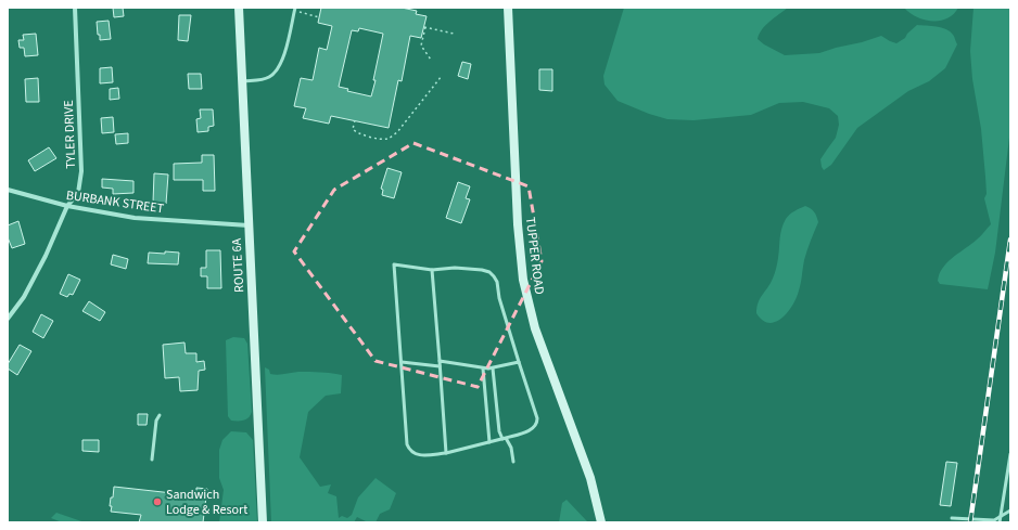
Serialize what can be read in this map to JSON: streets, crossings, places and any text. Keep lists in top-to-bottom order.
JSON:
{
  "streets": {
    "main road": ["TUPPER ROAD", "ROUTE 6A"],
    "street": ["TYLER DRIVE", "BURBANK STREET"]
  },
  "crossings": [
    ["TYLER DRIVE", "BURBANK STREET"],
    ["BURBANK STREET", "ROUTE 6A"]
  ],
  "places": ["Sandwich Lodge & Resort"]
}
